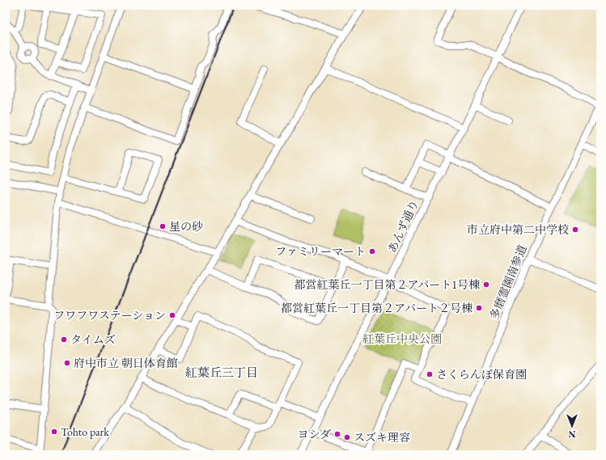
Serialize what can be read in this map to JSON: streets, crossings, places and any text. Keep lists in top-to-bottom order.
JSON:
{
  "streets": {
    "street": ["あんず通り", "多磨霊園南参道"]
  },
  "districts": ["紅葉丘三丁目"],
  "parks": ["紅葉丘中央公園"],
  "places": [
    "星の砂",
    "市立府中第二中学校",
    "ファミリーマート",
    "都営紅葉丘一丁目第２アパート1号棟",
    "都営紅葉丘一丁目第２アパート２号棟",
    "フワフワステーション",
    "タイムズ",
    "府中市立 朝日体育館",
    "さくらんぼ保育園",
    "Tohto park",
    "ヨシダ",
    "スズキ理容"
  ],
  "north": "bottom"
}
